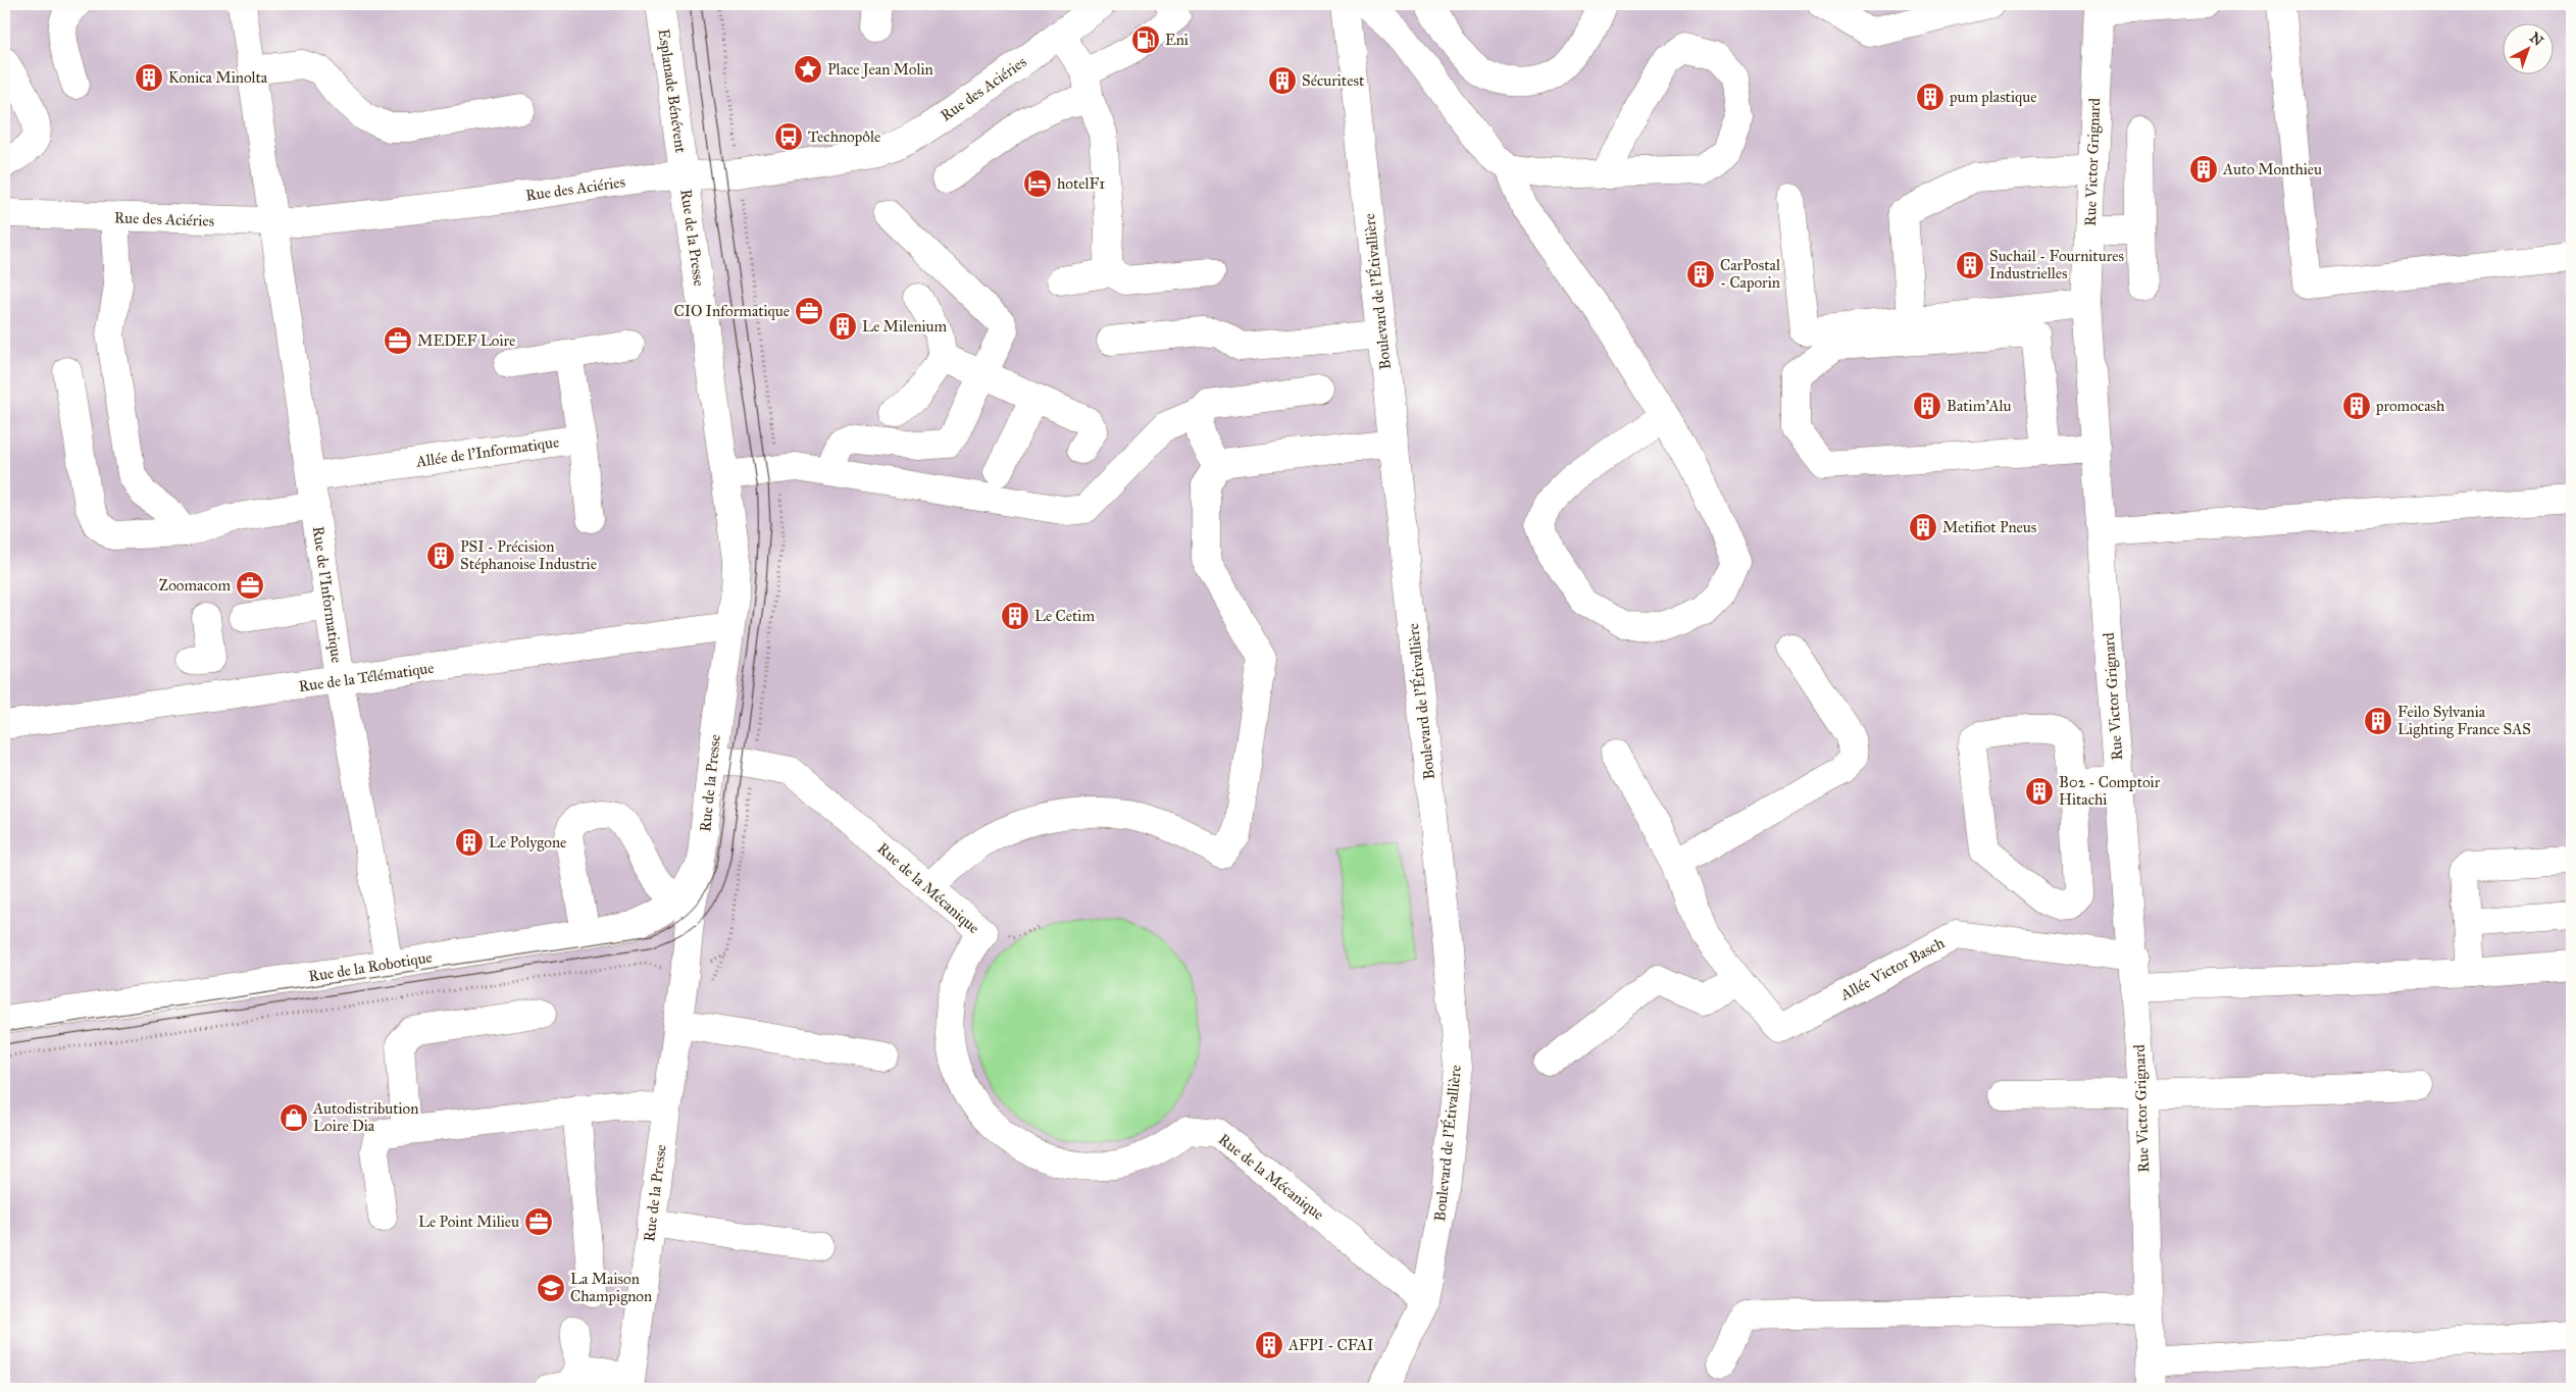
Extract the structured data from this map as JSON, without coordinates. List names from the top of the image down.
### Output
{
  "streets": {
    "street": [
      "Rue des Aciéries",
      "Esplanade Bénévent",
      "Rue Victor Grignard",
      "Rue de la Presse",
      "Boulevard de l'Étivallière",
      "Allée de l'Informatique",
      "Rue de l'Informatique",
      "Rue de la Télématique",
      "Rue de la Mécanique",
      "Rue de la Robotique",
      "Allée Victor Basch"
    ]
  },
  "crossings": [
    ["Rue des Aciéries", "Esplanade Bénévent"],
    ["Rue des Aciéries", "Rue de la Presse"],
    ["Rue des Aciéries", "Rue de l'Informatique"],
    ["Esplanade Bénévent", "Rue de la Presse"],
    ["Rue Victor Grignard", "Allée Victor Basch"],
    ["Rue de la Presse", "Rue de la Télématique"],
    ["Rue de la Presse", "Rue de la Robotique"],
    ["Boulevard de l'Étivallière", "Rue de la Mécanique"],
    ["Allée de l'Informatique", "Rue de l'Informatique"],
    ["Rue de l'Informatique", "Rue de la Télématique"],
    ["Rue de l'Informatique", "Rue de la Robotique"]
  ],
  "places": {
    "fuel station": ["Eni"],
    "place": ["Place Jean Molin"],
    "building": [
      "Konica Minolta",
      "Sécuritest",
      "pum plastique",
      "Auto Monthieu",
      "Suchail - Fournitures Industrielles",
      "CarPostal - Caporin",
      "Le Milenium",
      "Batim'Alu",
      "promocash",
      "Metifiot Pneus",
      "PSI - Précision Stéphanoise Industrie",
      "Le Cetim",
      "Feilo Sylvania Lighting France SAS",
      "B02 - Comptoir Hitachi",
      "Le Polygone",
      "AFPI - CFAI"
    ],
    "bus stop": ["Technopôle"],
    "hotel": ["hotelF1"],
    "office": [
      "CIO Informatique",
      "MEDEF Loire",
      "Zoomacom",
      "Le Point Milieu"
    ],
    "shop": ["Autodistribution Loire Dia"],
    "school or university": ["La Maison Champignon"]
  },
  "north": "top right"
}
